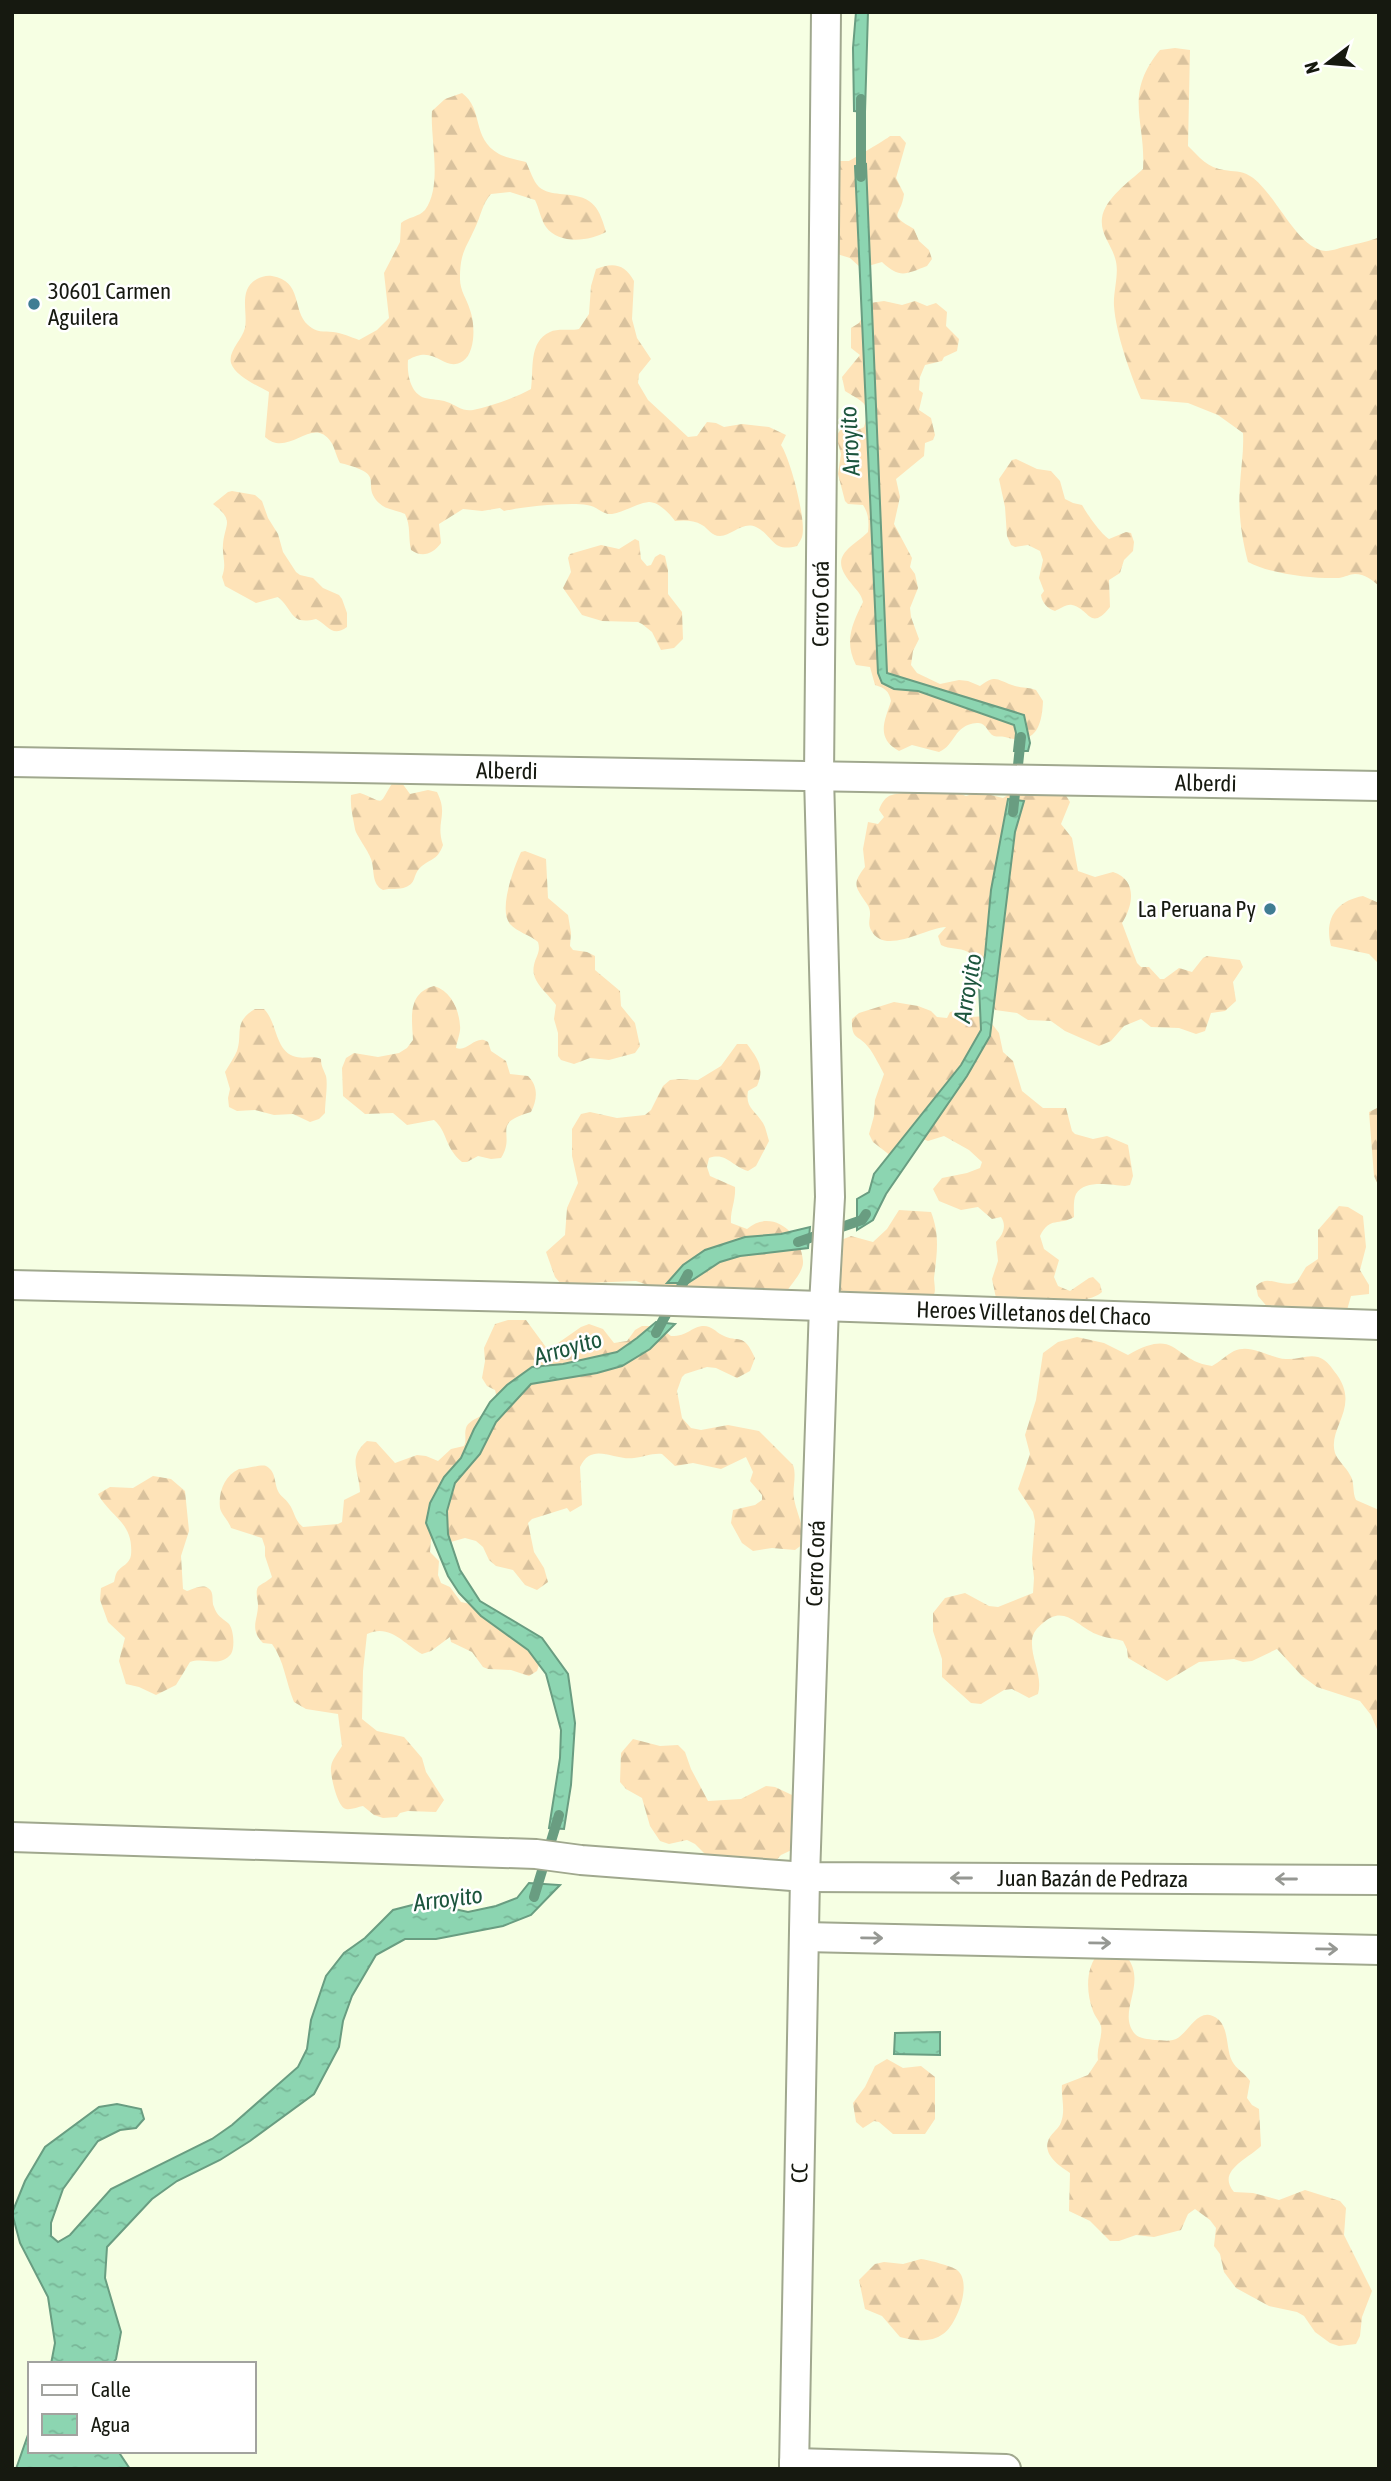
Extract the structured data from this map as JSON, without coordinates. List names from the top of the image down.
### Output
{
  "streets": {
    "street": [
      "Cerro Corá",
      "Alberdi",
      "Heroes Villetanos del Chaco",
      "Juan Bazán de Pedraza",
      "CC"
    ]
  },
  "crossings": [
    ["Cerro Corá", "Alberdi"],
    ["Cerro Corá", "Heroes Villetanos del Chaco"],
    ["Cerro Corá", "Juan Bazán de Pedraza"],
    ["Cerro Corá", "CC"],
    ["Juan Bazán de Pedraza", "CC"]
  ],
  "water": ["Arroyito"],
  "places": ["30601 Carmen Aguilera", "La Peruana Py"],
  "legend": ["Calle", "Agua"],
  "north": "left"
}
